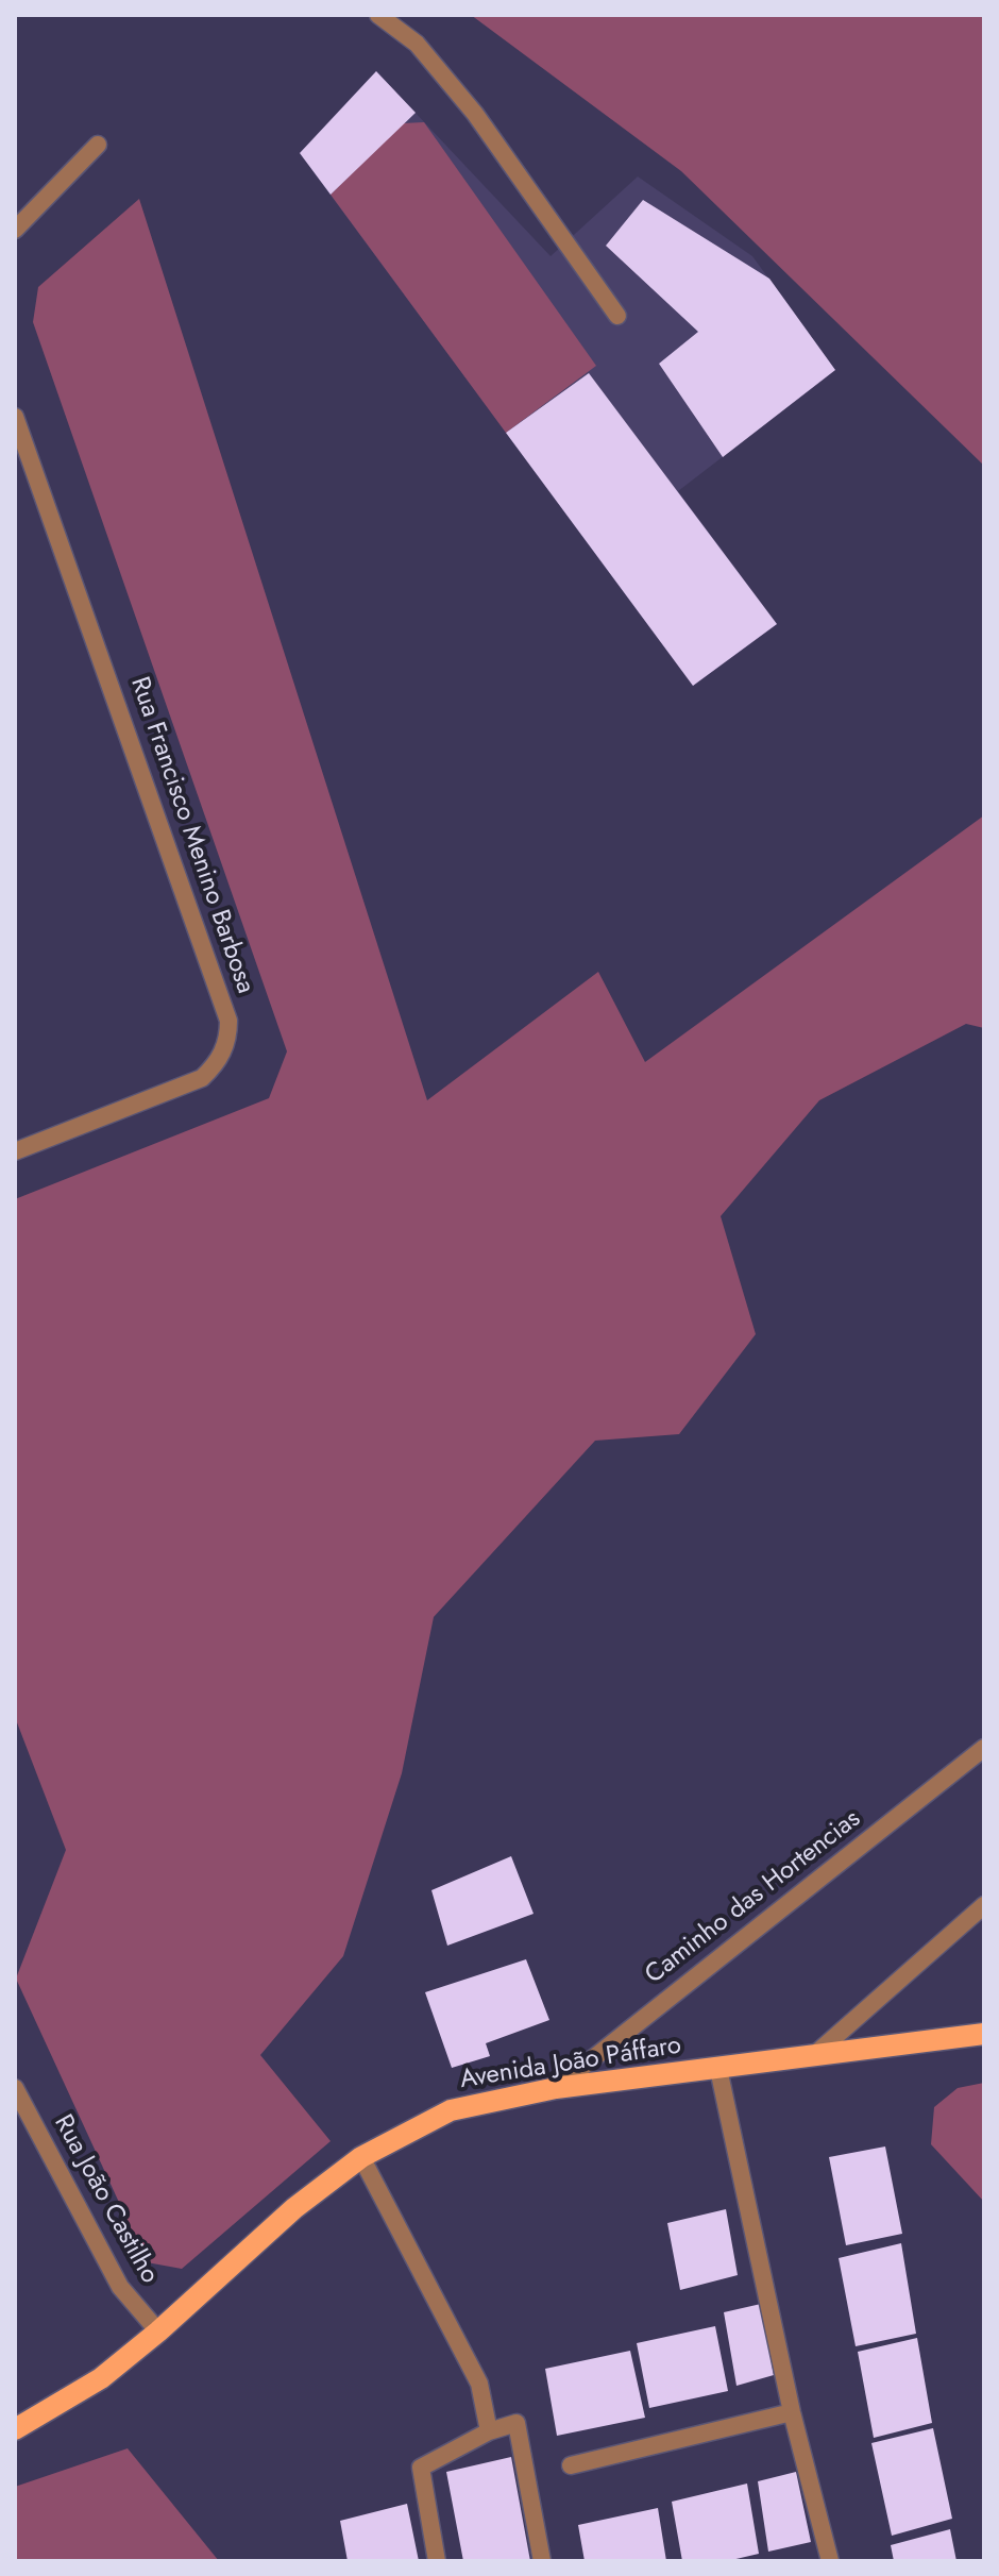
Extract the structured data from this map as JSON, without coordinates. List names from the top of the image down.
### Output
{
  "streets": {
    "main road": ["Avenida João Páffaro"],
    "street": ["Rua Francisco Menino Barbosa", "Caminho das Hortencias", "Rua João Castilho"]
  },
  "crossings": [
    ["Caminho das Hortencias", "Avenida João Páffaro"],
    ["Avenida João Páffaro", "Rua João Castilho"]
  ]
}
